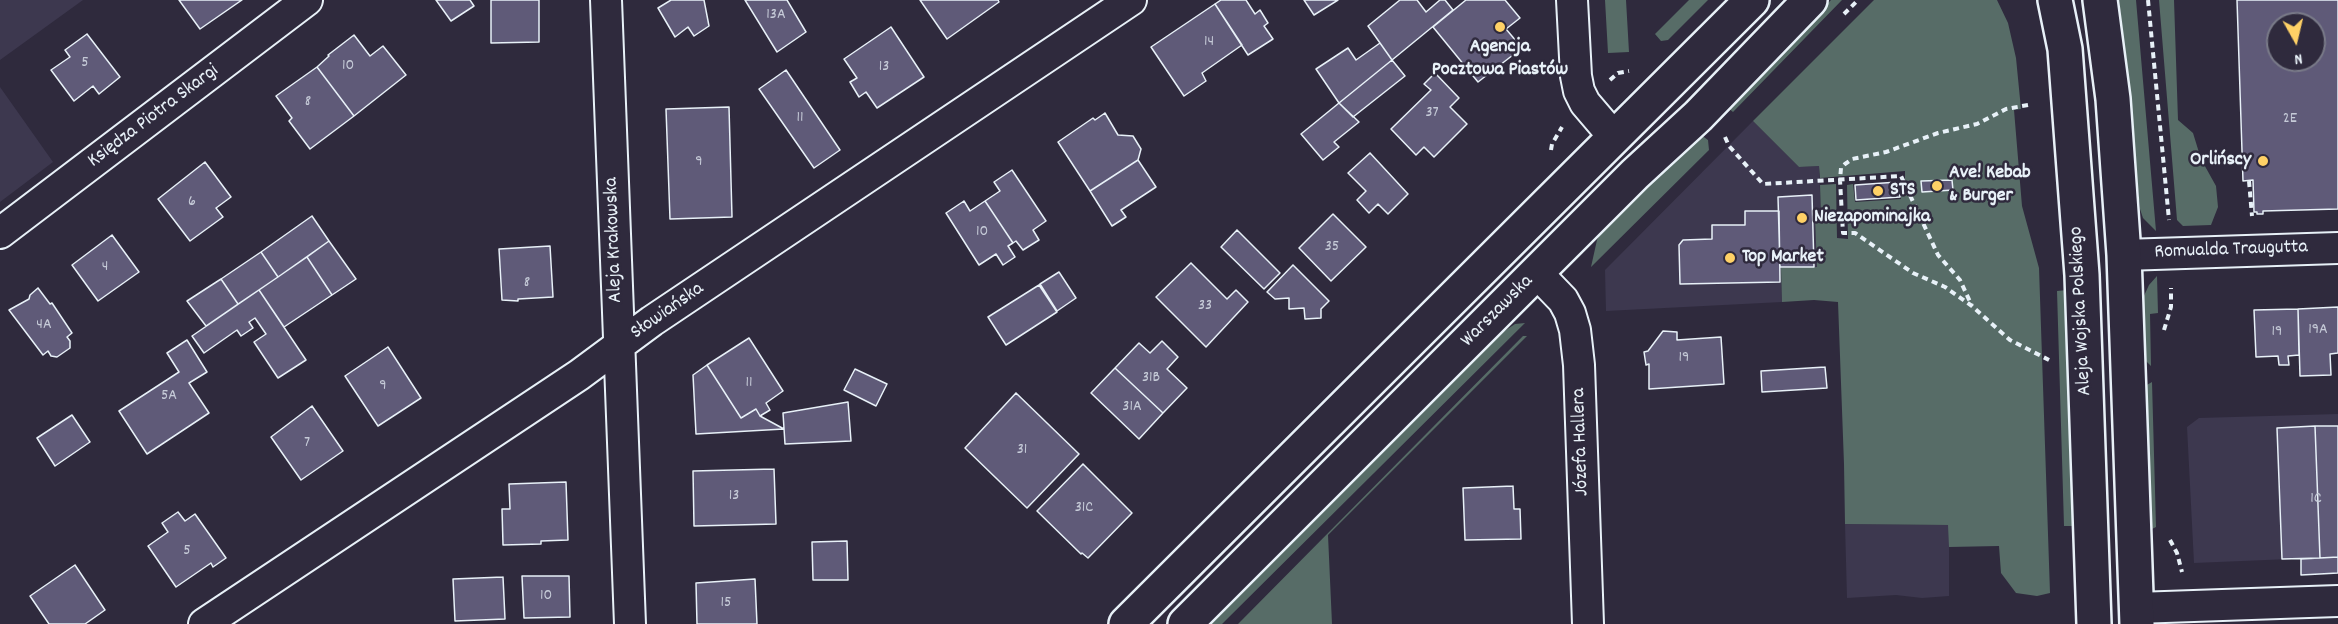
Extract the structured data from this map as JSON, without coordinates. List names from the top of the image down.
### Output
{
  "streets": {
    "street": [
      "Księdza Piotra Skargi",
      "Aleja Krakowska",
      "Romualda Traugutta",
      "Aleja Wojska Polskiego",
      "Słowiańska",
      "Warszawska",
      "Józefa Hallera"
    ]
  },
  "crossings": [
    ["Aleja Krakowska", "Słowiańska"],
    ["Warszawska", "Józefa Hallera"]
  ],
  "places": [
    "Agencja Pocztowa Piastów",
    "Orlińscy",
    "Ave! Kebab & Burger",
    "STS",
    "Niezapominajka",
    "Top Market"
  ],
  "house_numbers": [
    "13A",
    "14",
    "5",
    "10",
    "13",
    "8",
    "37",
    "11",
    "2E",
    "9",
    "6",
    "10",
    "35",
    "4",
    "8",
    "33",
    "4A",
    "19A",
    "19",
    "19",
    "31B",
    "11",
    "9",
    "5A",
    "31A",
    "7",
    "31",
    "13",
    "1C",
    "31C",
    "5",
    "10",
    "15"
  ],
  "north": "bottom"
}
